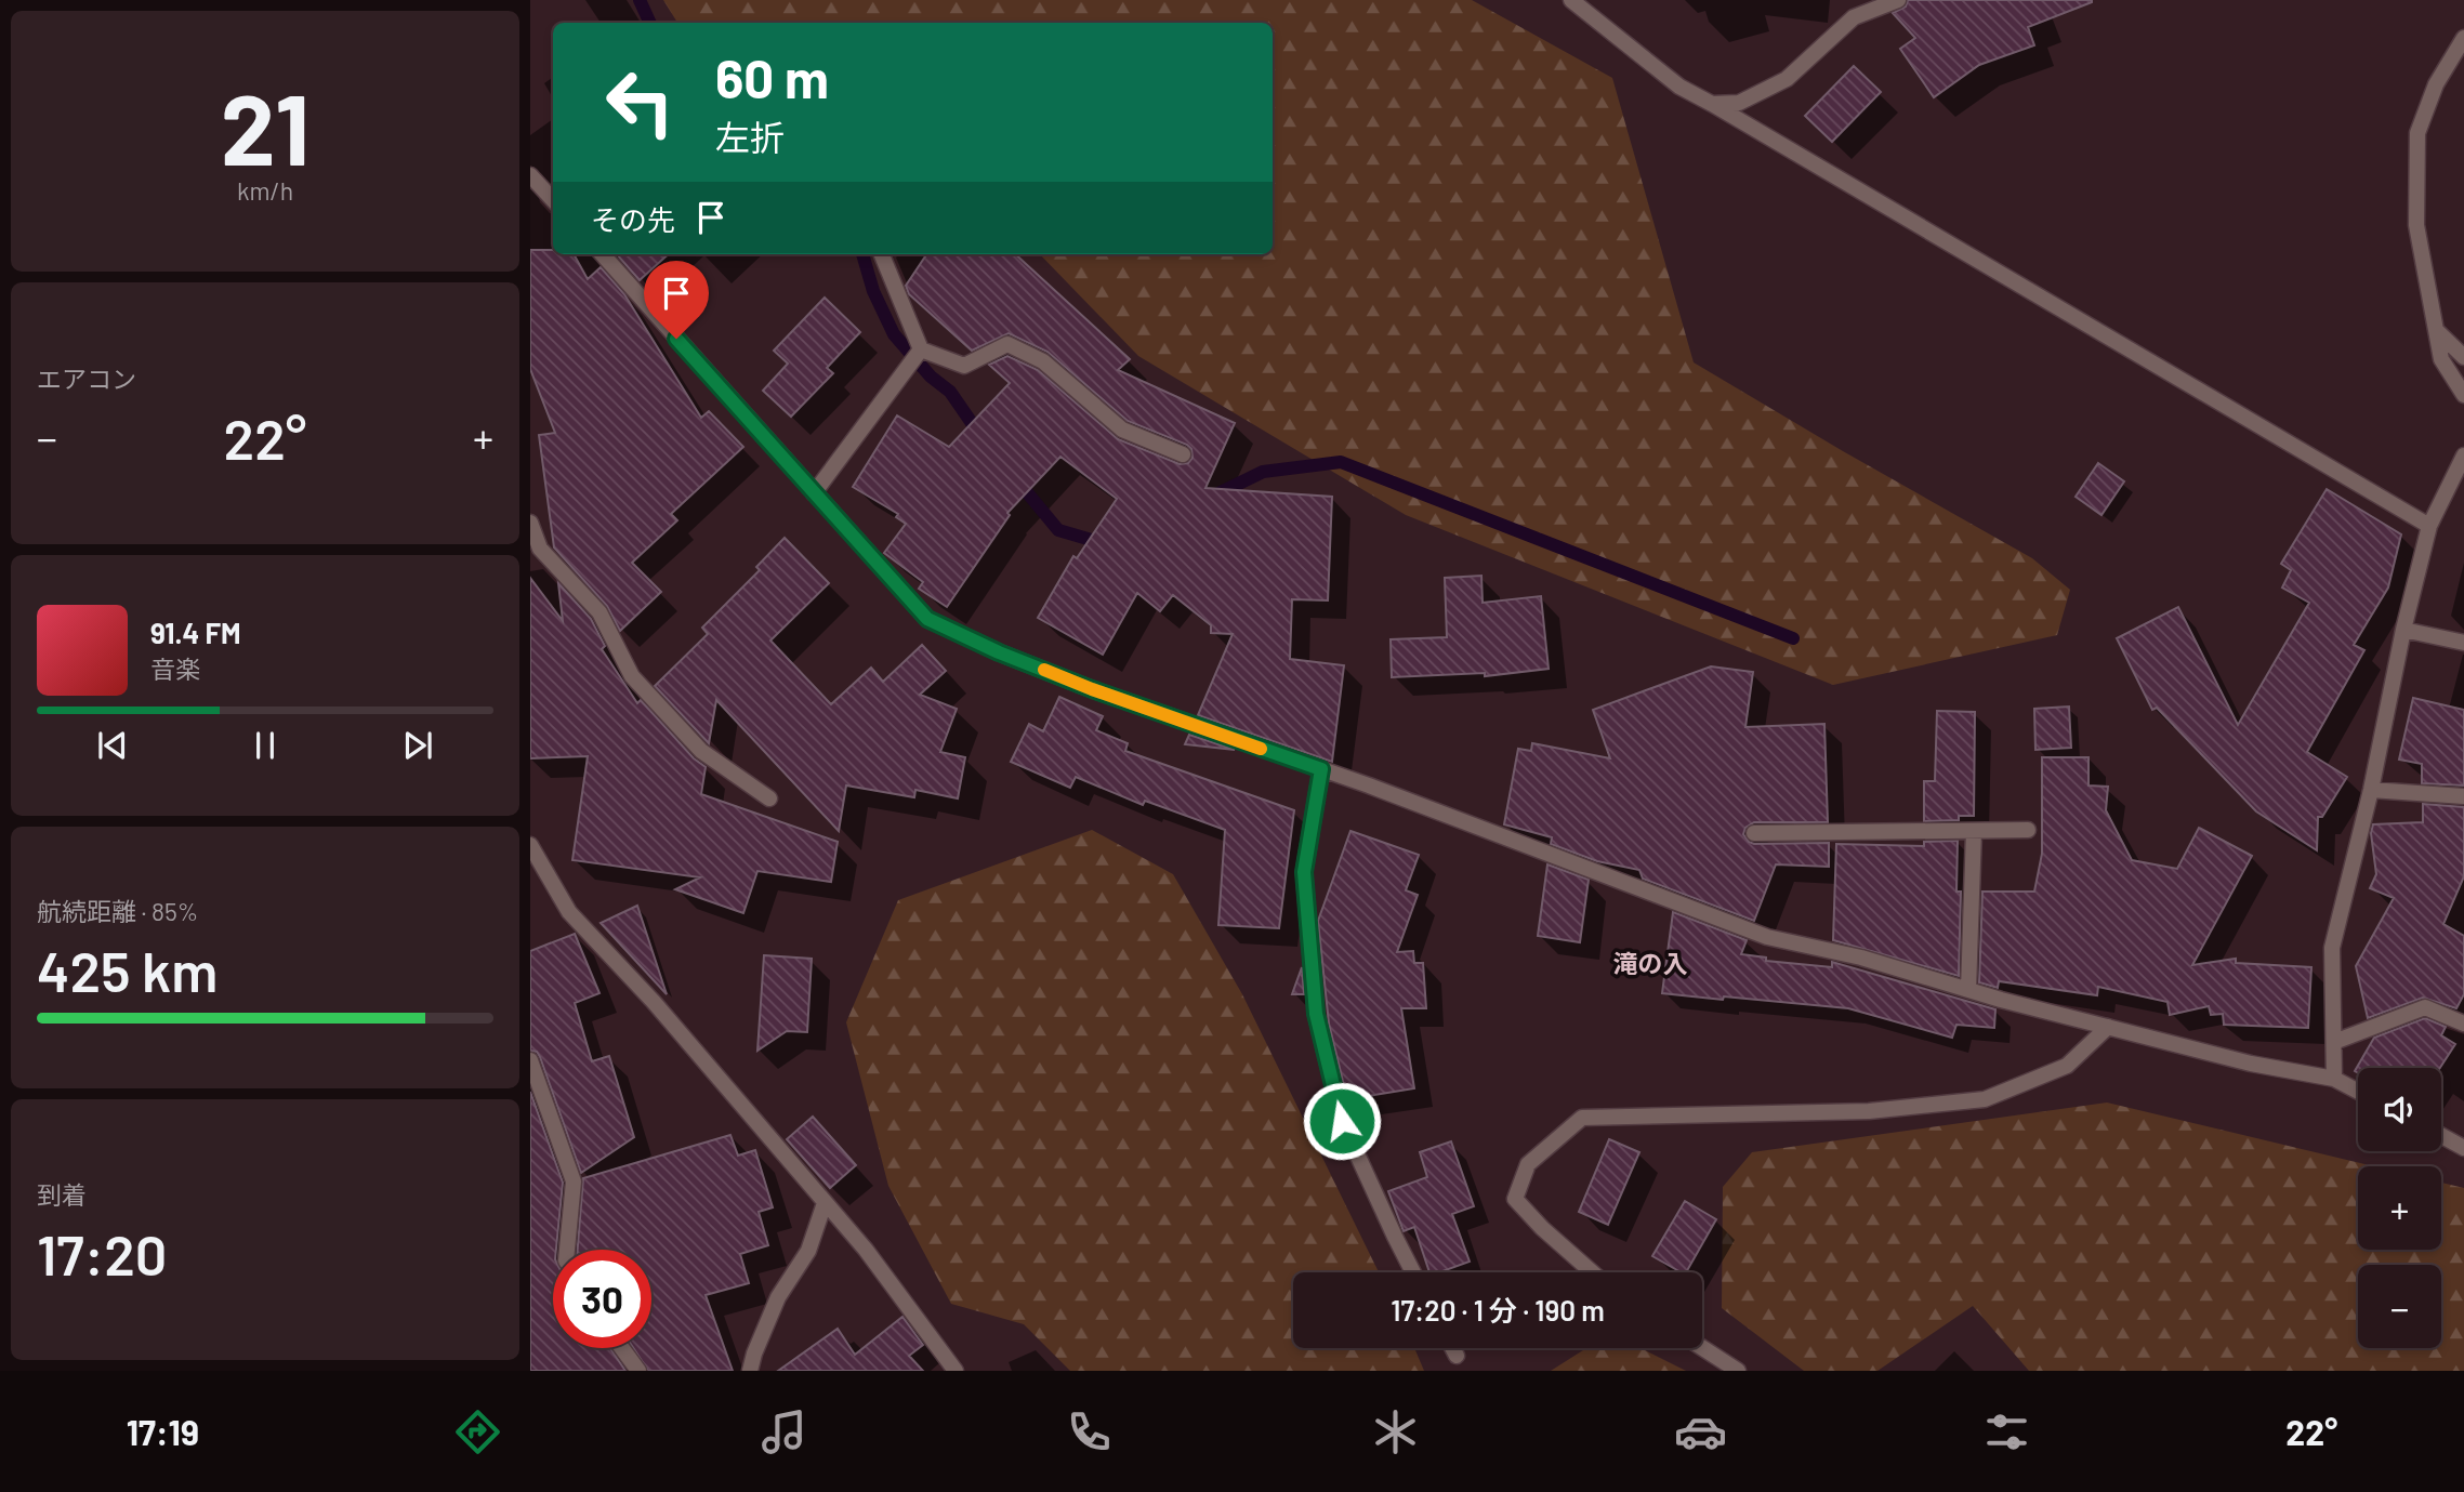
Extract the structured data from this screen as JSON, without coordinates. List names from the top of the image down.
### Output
{
  "districts": ["滝の入"],
  "page": {
    "tile": [
      ["21", "km/h"],
      "エアコン",
      ["航続距離 · 85%", "425 km"],
      ["到着", "17:20"]
    ],
    "turn": ["60 m", "左折"],
    "then": "その先",
    "heat": ["−", "22°", "+"],
    "song": ["91.4 FM", "音楽"],
    "map_buttons": ["+", "−"],
    "limit": "30",
    "trip": "17:20 · 1 分 · 190 m",
    "tabs": ["17:19", "22°"]
  }
}
